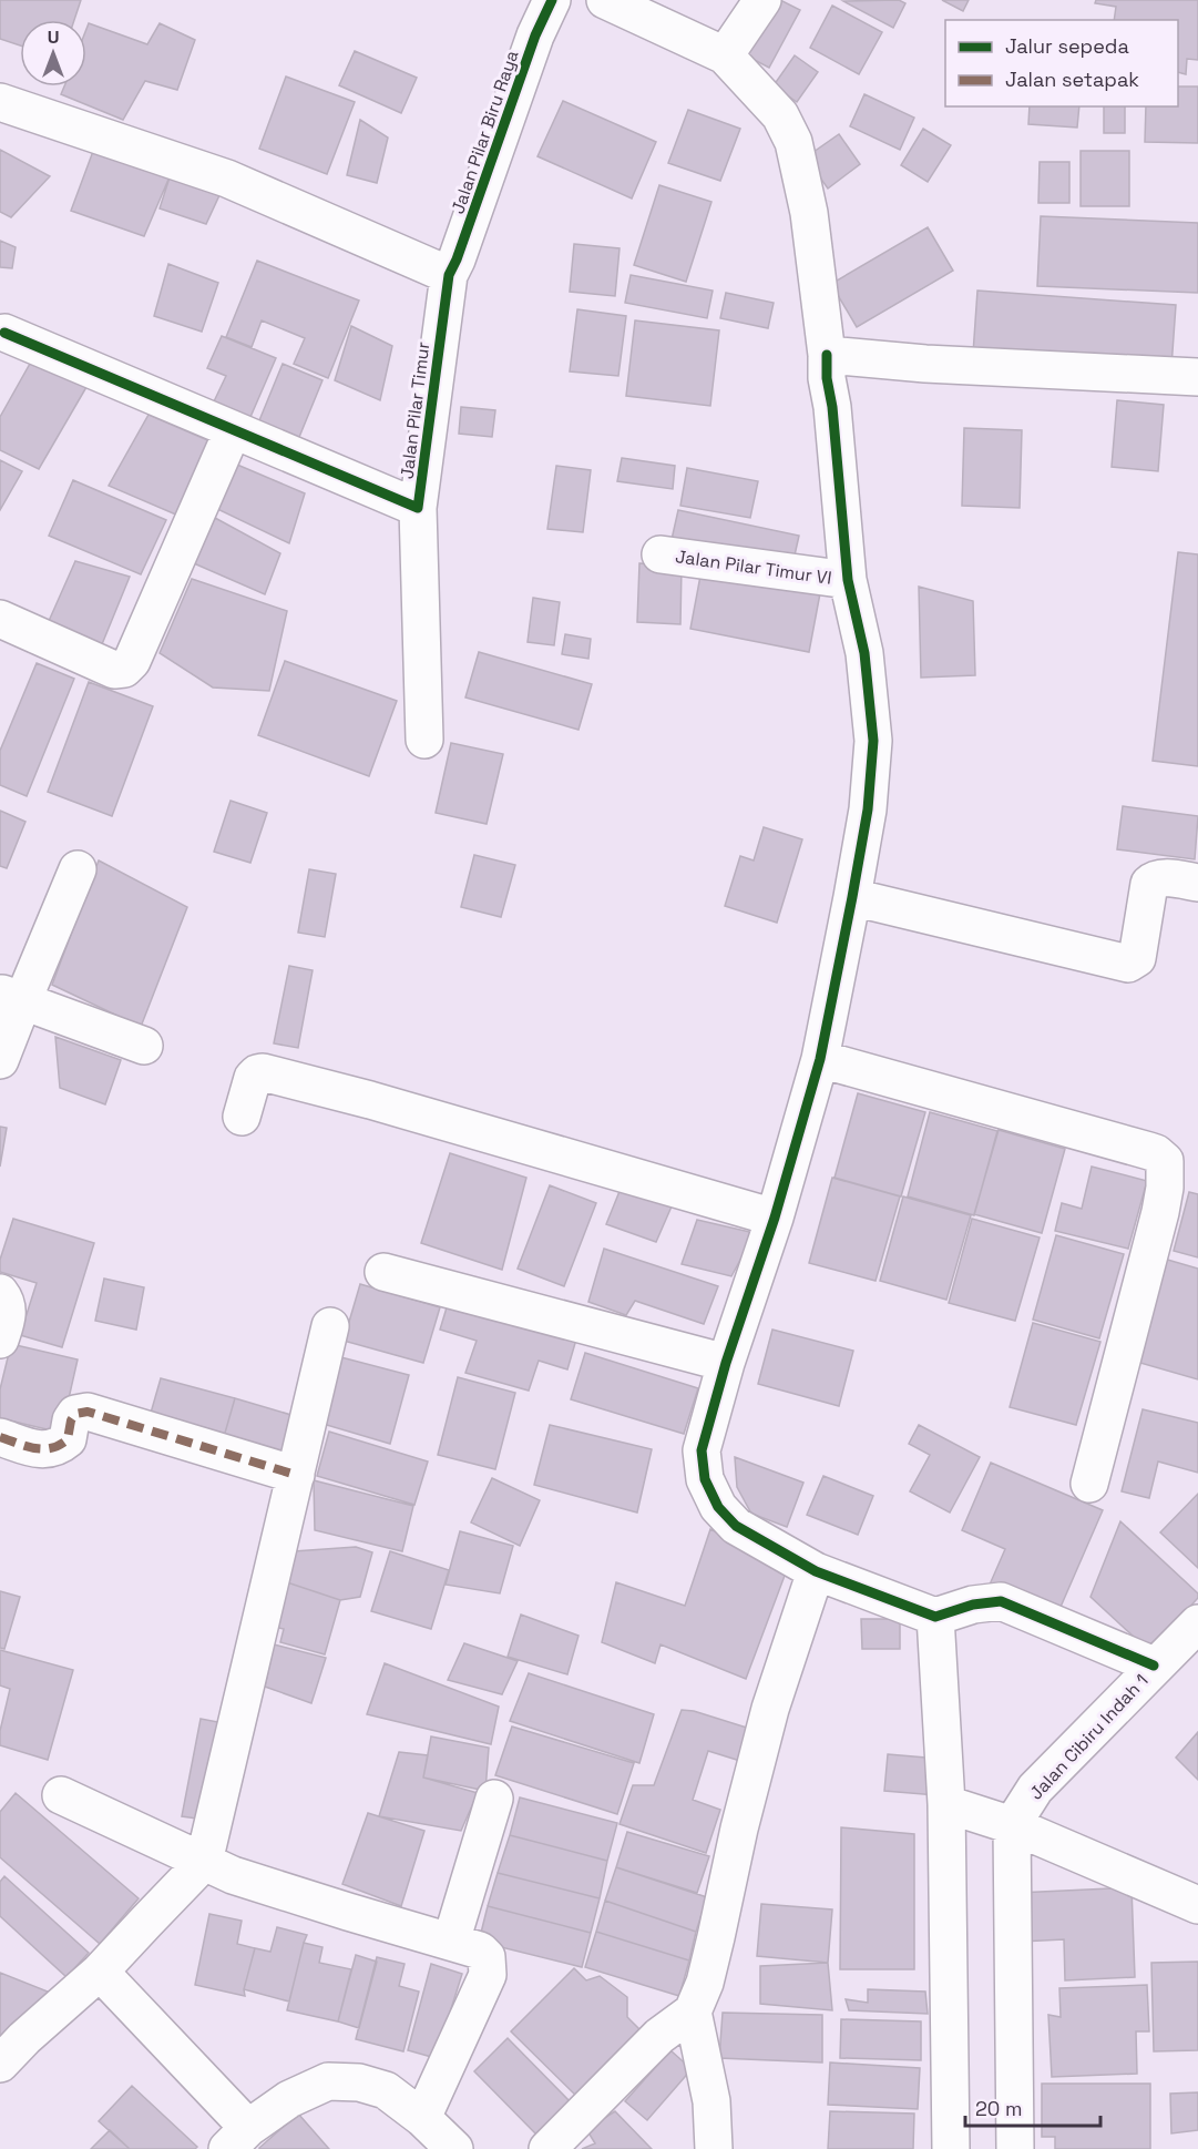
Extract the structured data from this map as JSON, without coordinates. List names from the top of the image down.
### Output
{
  "streets": {
    "street": [
      "Jalan Pilar Biru Raya",
      "Jalan Pilar Timur",
      "Jalan Pilar Timur VI",
      "Jalan Cibiru Indah 1"
    ]
  },
  "crossings": [
    ["Jalan Pilar Biru Raya", "Jalan Pilar Timur"]
  ],
  "legend": ["Jalur sepeda", "Jalan setapak"],
  "scale_bar": "20 m",
  "north": "top"
}
